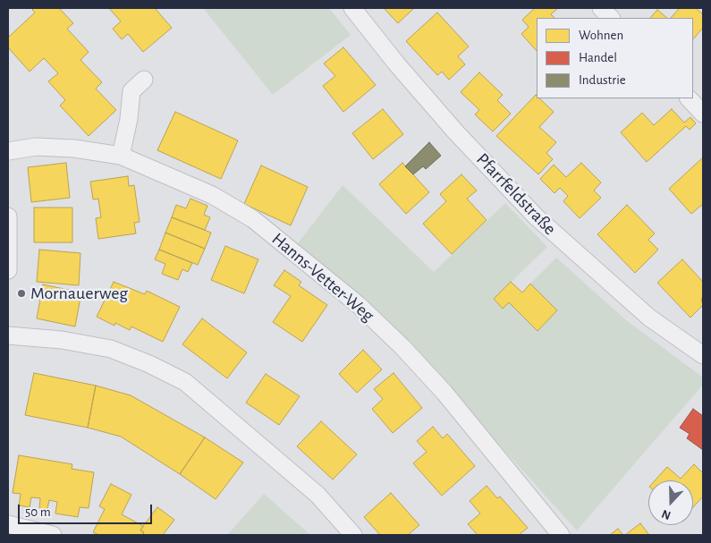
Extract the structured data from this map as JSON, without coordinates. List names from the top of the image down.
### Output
{
  "streets": {
    "street": ["Pfarrfeldstraße", "Hanns-Vetter-Weg"]
  },
  "places": ["Mornauerweg"],
  "legend": ["Wohnen", "Handel", "Industrie"],
  "scale_bar": "50 m",
  "north": "bottom"
}
